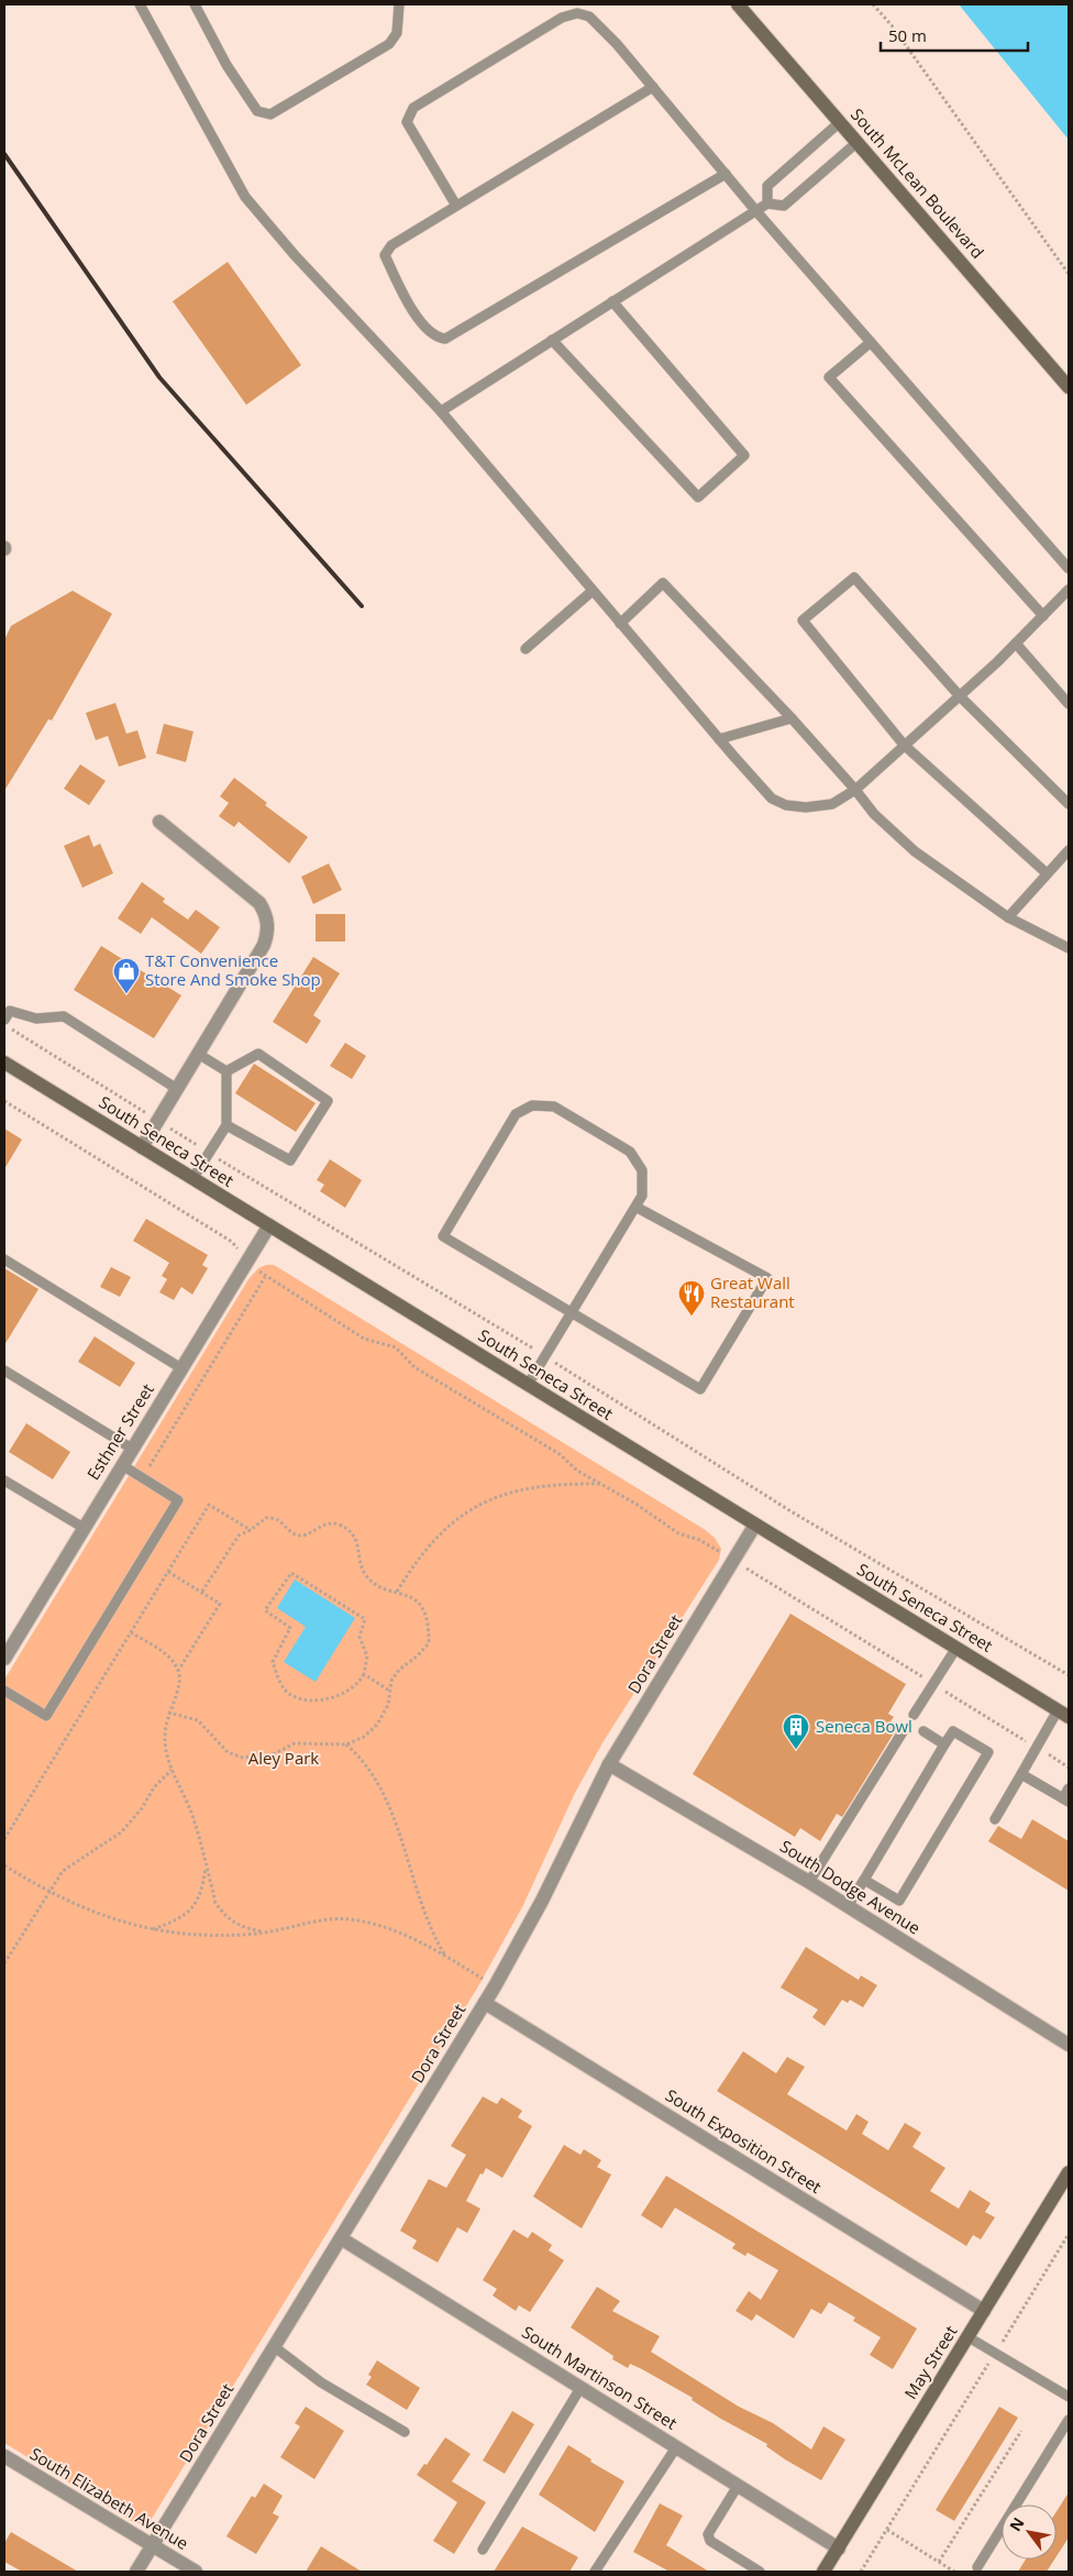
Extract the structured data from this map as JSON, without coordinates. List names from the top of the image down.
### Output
{
  "streets": {
    "street": [
      "South McLean Boulevard",
      "South Seneca Street",
      "Esthner Street",
      "Dora Street",
      "South Dodge Avenue",
      "South Exposition Street",
      "May Street",
      "South Martinson Street",
      "South Elizabeth Avenue"
    ]
  },
  "crossings": [
    ["South Seneca Street", "Esthner Street"],
    ["South Seneca Street", "Dora Street"],
    ["Dora Street", "South Dodge Avenue"],
    ["Dora Street", "South Exposition Street"],
    ["Dora Street", "South Martinson Street"],
    ["Dora Street", "South Elizabeth Avenue"],
    ["South Exposition Street", "May Street"],
    ["May Street", "South Martinson Street"]
  ],
  "parks": ["Aley Park"],
  "places": {
    "shop": ["T&T Convenience Store And Smoke Shop"],
    "restaurant": ["Great Wall Restaurant"],
    "building": ["Seneca Bowl"]
  },
  "scale_bar": "50 m",
  "north": "top left"
}
